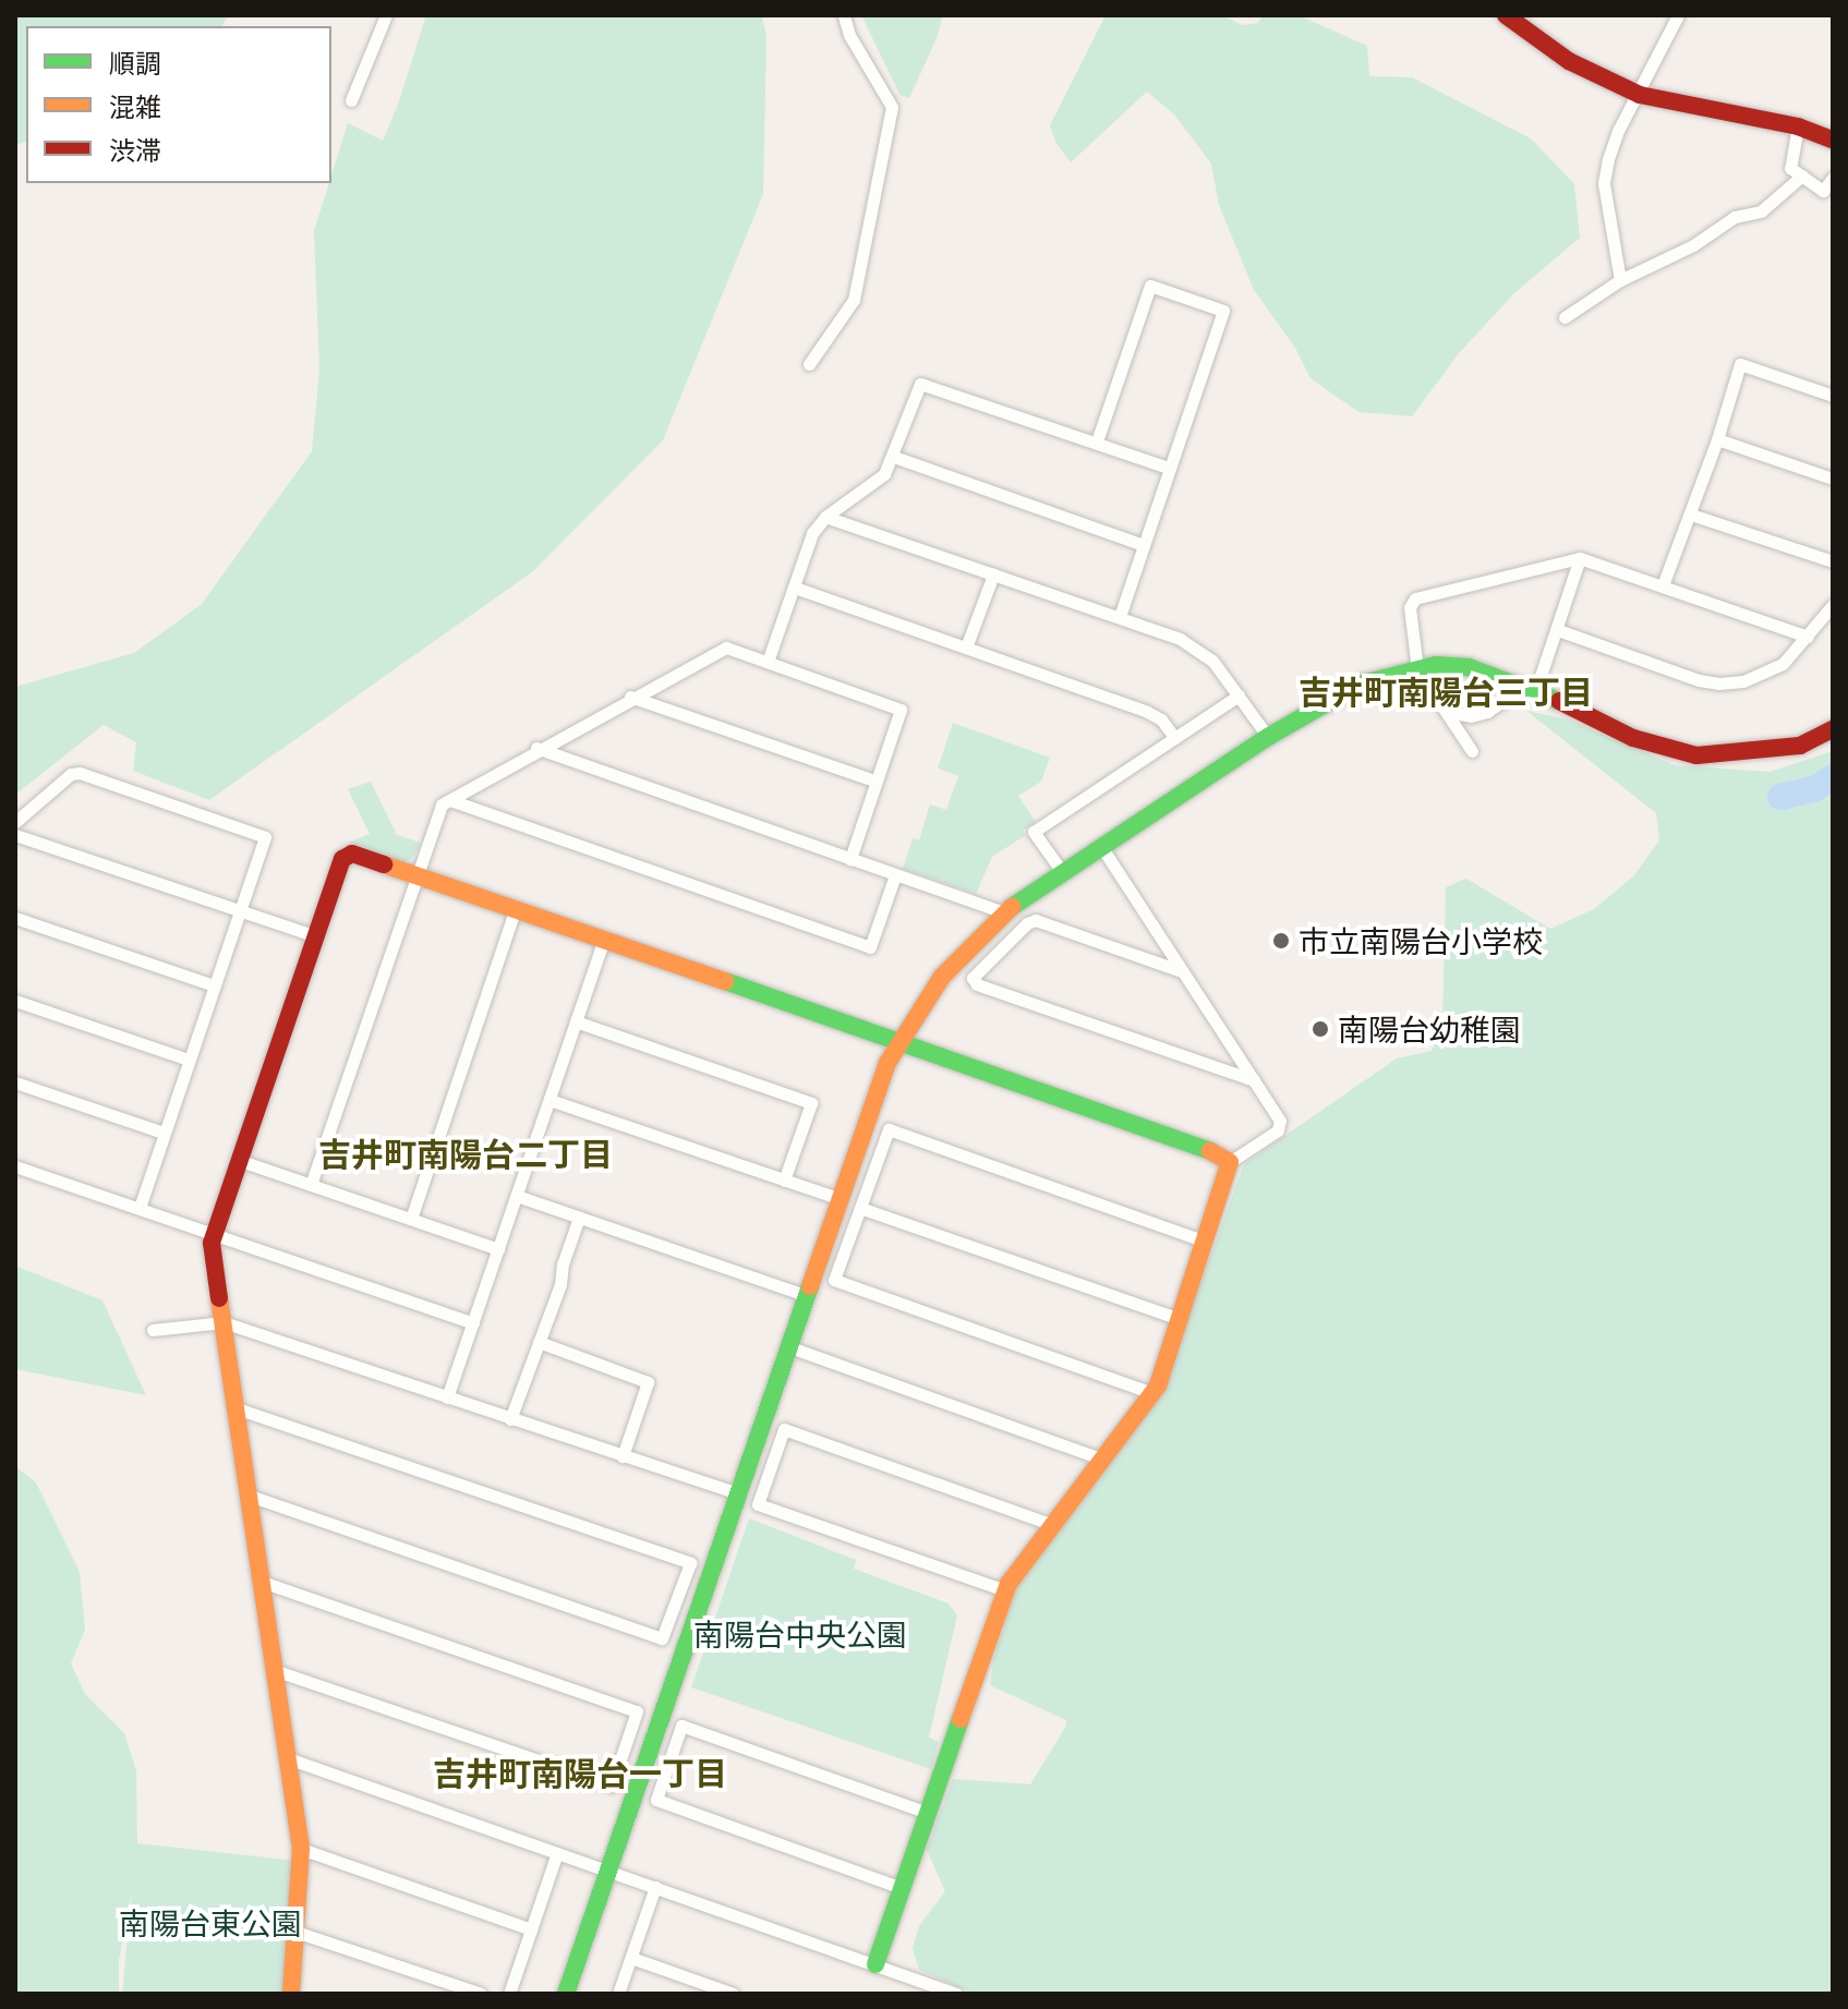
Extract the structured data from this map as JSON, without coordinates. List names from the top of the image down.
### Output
{
  "districts": ["吉井町南陽台三丁目", "吉井町南陽台二丁目", "吉井町南陽台一丁目"],
  "parks": ["南陽台中央公園", "南陽台東公園"],
  "places": ["市立南陽台小学校", "南陽台幼稚園"],
  "legend": ["順調", "混雑", "渋滞"]
}
